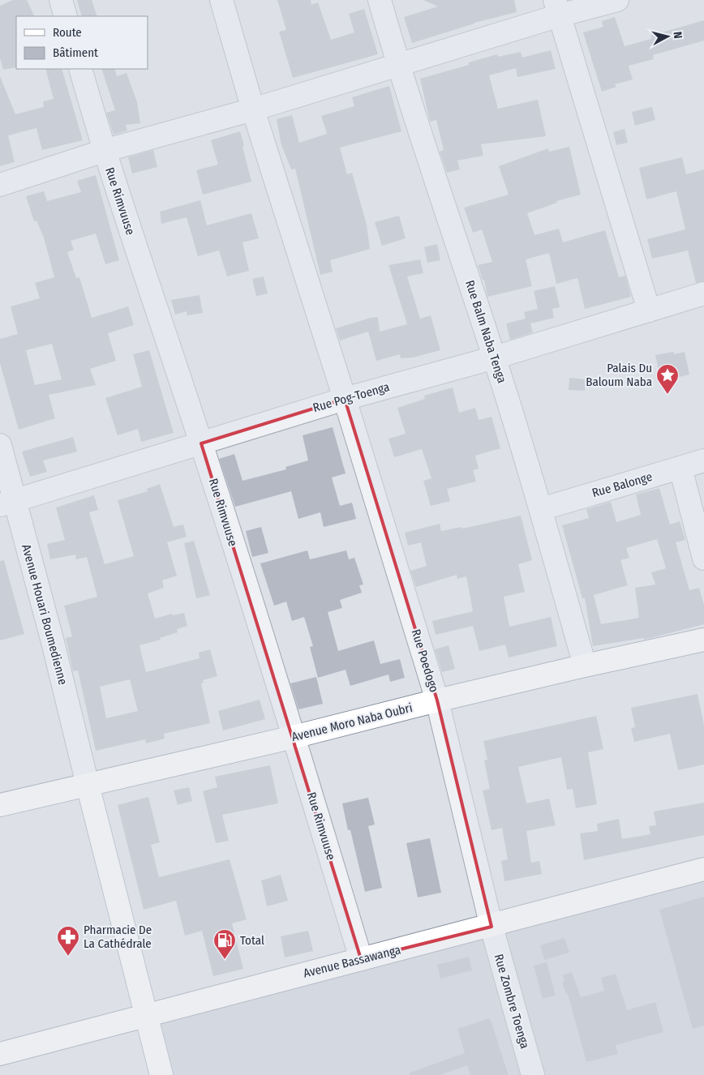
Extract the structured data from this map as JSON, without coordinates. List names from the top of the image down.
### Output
{
  "streets": {
    "main road": ["Avenue Moro Naba Oubri", "Avenue Bassawanga"],
    "street": [
      "Rue Rimvuuse",
      "Rue Balm Naba Tenga",
      "Rue Pog-Toenga",
      "Rue Balonge",
      "Avenue Houari Boumedienne",
      "Rue Poedogo",
      "Rue Zombre Toenga"
    ]
  },
  "crossings": [
    ["Rue Rimvuuse", "Rue Pog-Toenga"],
    ["Rue Rimvuuse", "Avenue Moro Naba Oubri"],
    ["Rue Rimvuuse", "Avenue Bassawanga"],
    ["Rue Balm Naba Tenga", "Rue Pog-Toenga"],
    ["Rue Balm Naba Tenga", "Rue Balonge"],
    ["Rue Balm Naba Tenga", "Avenue Moro Naba Oubri"],
    ["Rue Pog-Toenga", "Avenue Houari Boumedienne"],
    ["Rue Pog-Toenga", "Rue Poedogo"],
    ["Avenue Houari Boumedienne", "Avenue Moro Naba Oubri"],
    ["Rue Poedogo", "Avenue Moro Naba Oubri"],
    ["Rue Poedogo", "Avenue Bassawanga"],
    ["Rue Poedogo", "Rue Zombre Toenga"],
    ["Avenue Bassawanga", "Rue Zombre Toenga"]
  ],
  "places": {
    "place": ["Palais Du Baloum Naba"],
    "pharmacy": ["Pharmacie De La Cathédrale"],
    "fuel station": ["Total"]
  },
  "legend": ["Route", "Bâtiment"],
  "north": "right"
}
